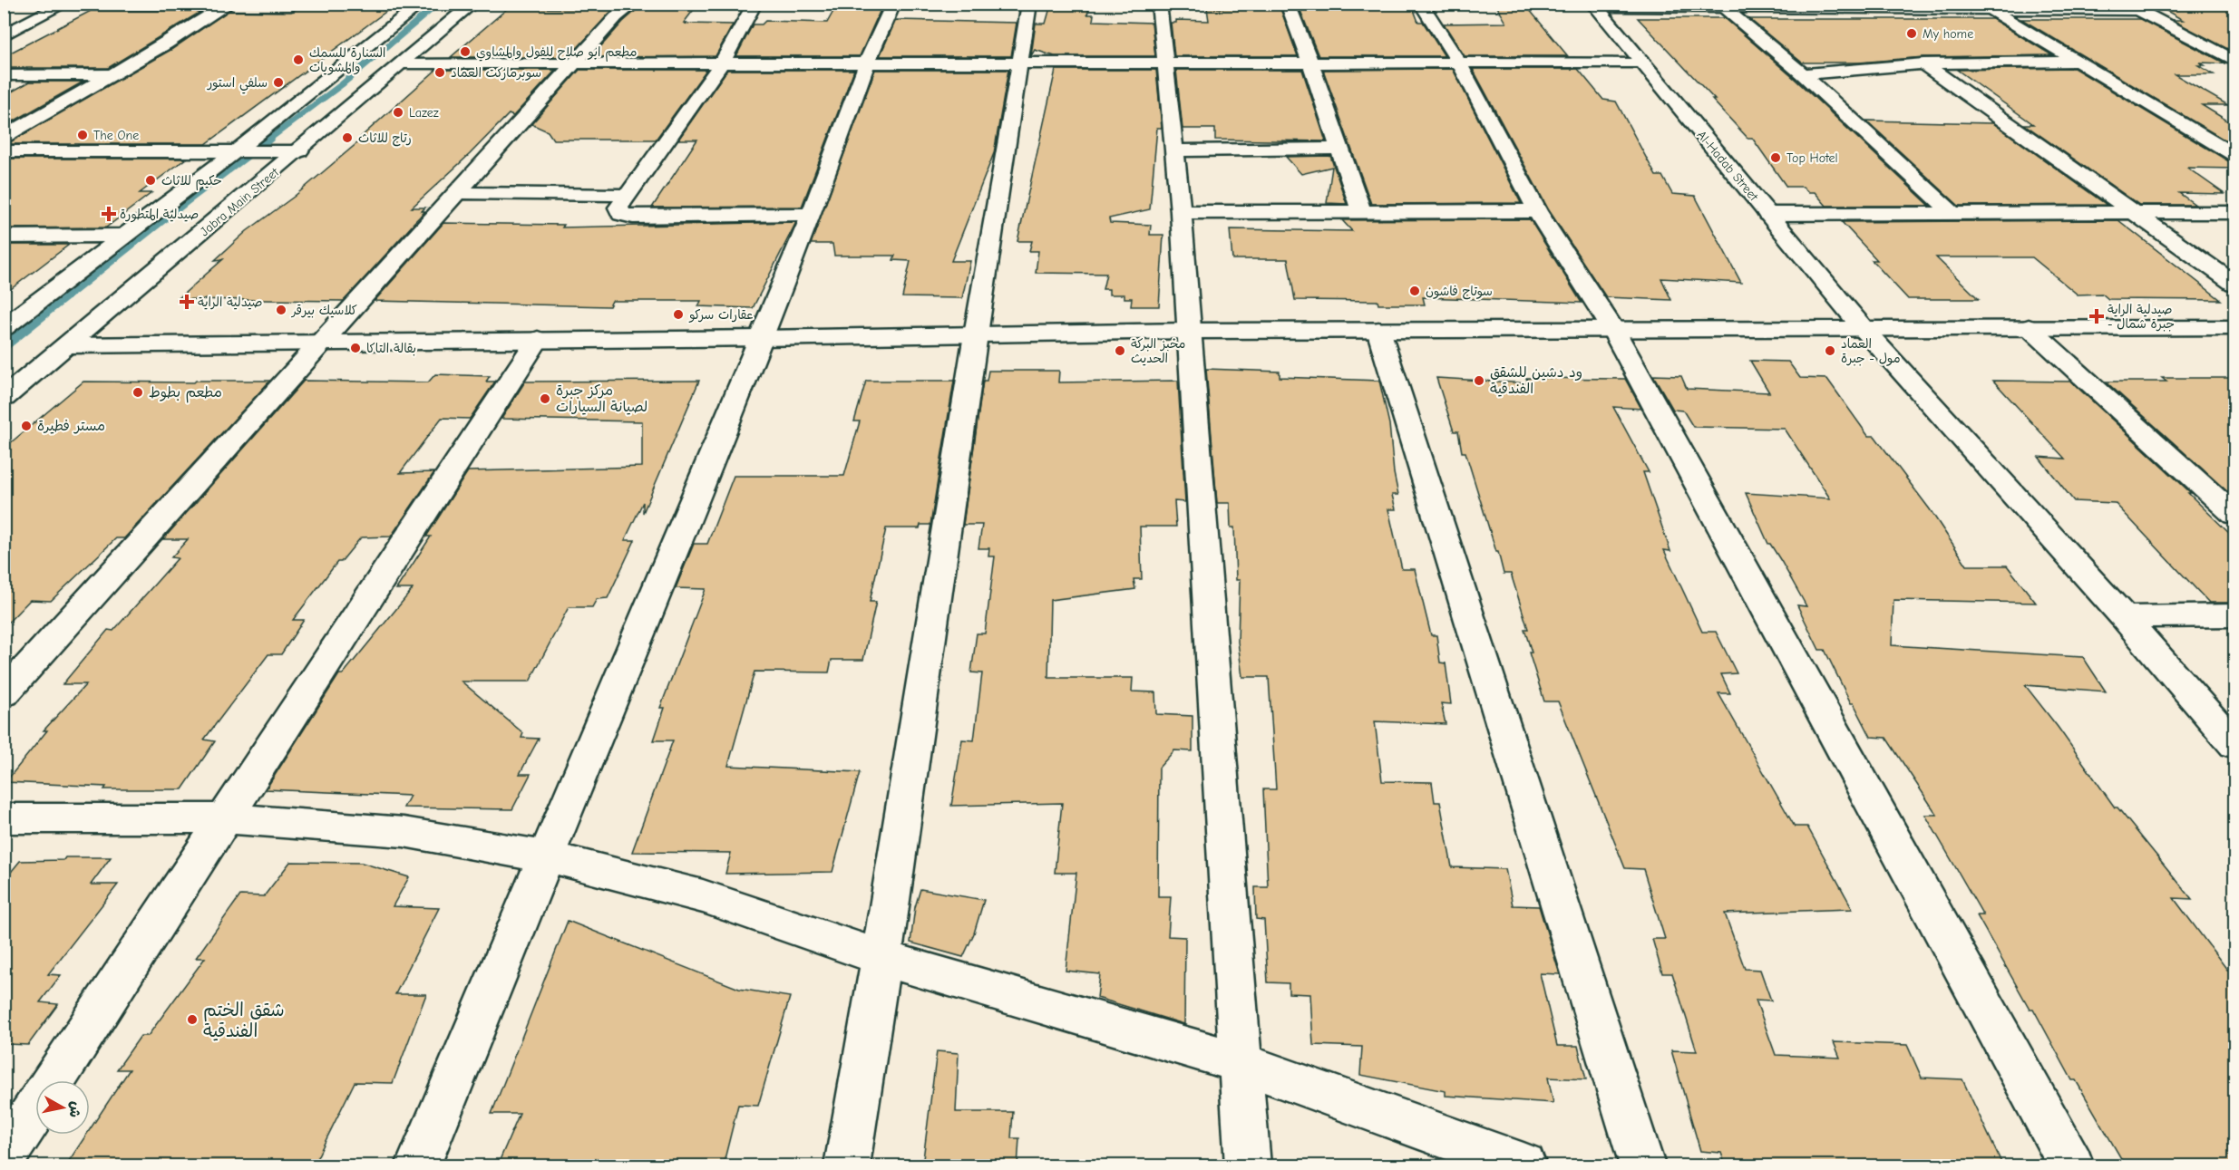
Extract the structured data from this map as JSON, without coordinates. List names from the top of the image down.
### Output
{
  "streets": {
    "street": ["Al-Hadab Street", "Jabra Main Street"]
  },
  "places": {
    "other": [
      "My home",
      "مطعم ابو صلاح للفول والمشاوي",
      "السنارة للسمك والمشويات",
      "سوبرماركت العماد",
      "سلفي استور",
      "Lazez",
      "The One",
      "رتاج للاثاث",
      "Top Hotel",
      "حكيم للاثاث",
      "سوتاج فاشون",
      "كلاسيك بيرقر",
      "عقارات سركو",
      "بقالة التاكا",
      "مخبز البركة الحديث",
      "العماد مول - جبرة",
      "ود دشين للشقق الفندقية",
      "مطعم بطوط",
      "مركز جبرة لصيانة السيارات",
      "مستر فطيرة",
      "شقق الختم الفندقية"
    ],
    "health": ["صيدلية المتطورة", "صيدلية الراية", "صيدلية الراية - جبرة شمال"]
  },
  "north": "right"
}
